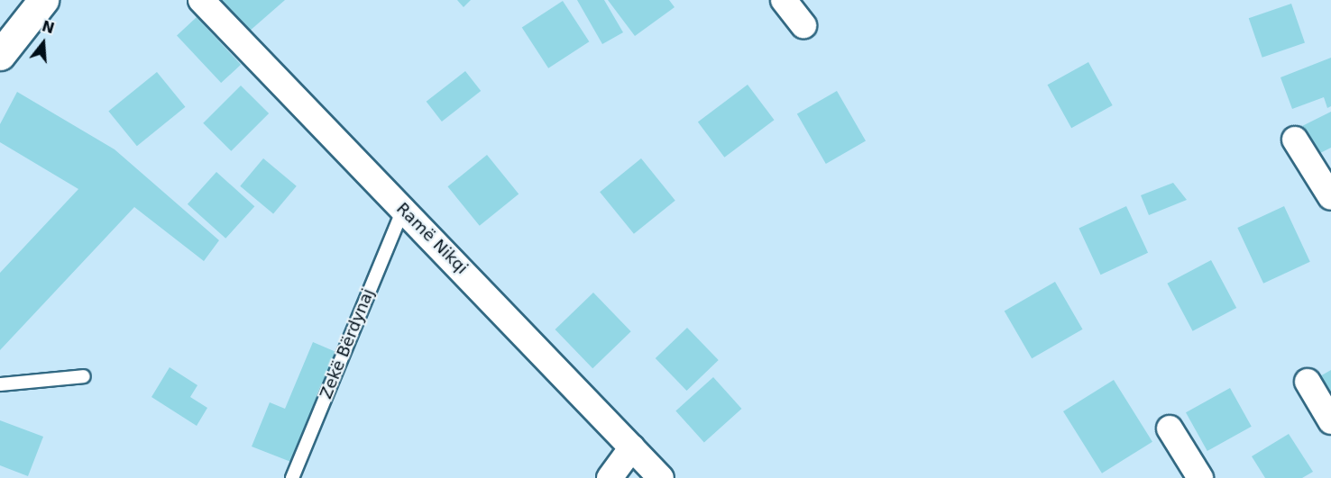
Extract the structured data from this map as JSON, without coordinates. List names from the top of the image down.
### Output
{
  "streets": {
    "street": ["Ramë Nikqi"],
    "lane": ["Zekë Bërdynaj"]
  },
  "crossings": [
    ["Ramë Nikqi", "Zekë Bërdynaj"]
  ],
  "north": "top"
}
